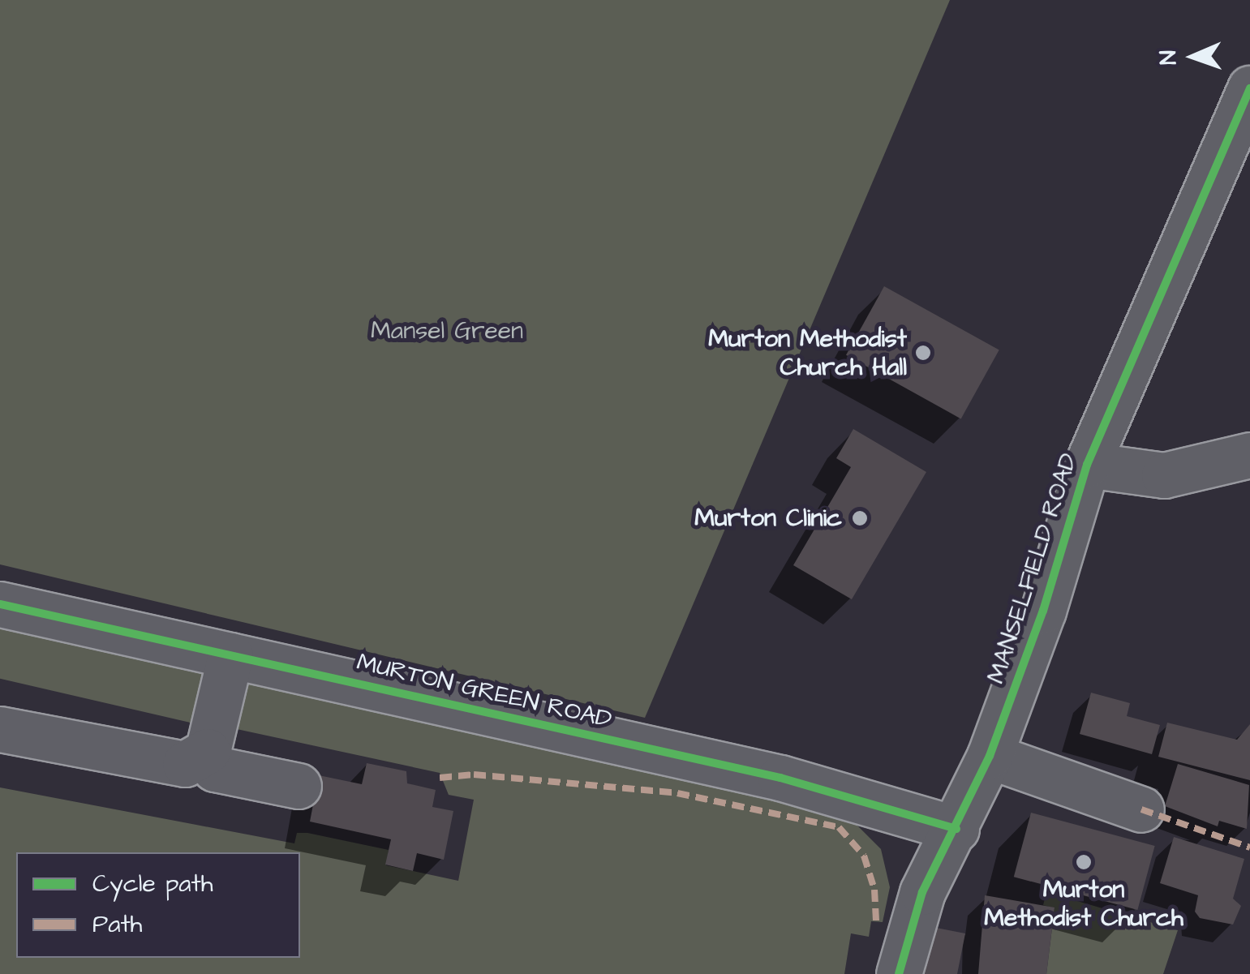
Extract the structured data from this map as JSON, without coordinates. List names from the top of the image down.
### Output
{
  "streets": {
    "street": ["MANSELFIELD ROAD", "MURTON GREEN ROAD"]
  },
  "crossings": [
    ["MANSELFIELD ROAD", "MURTON GREEN ROAD"]
  ],
  "parks": ["Mansel Green"],
  "places": ["Murton Methodist Church Hall", "Murton Clinic", "Murton Methodist Church"],
  "legend": ["Cycle path", "Path"],
  "north": "left"
}
